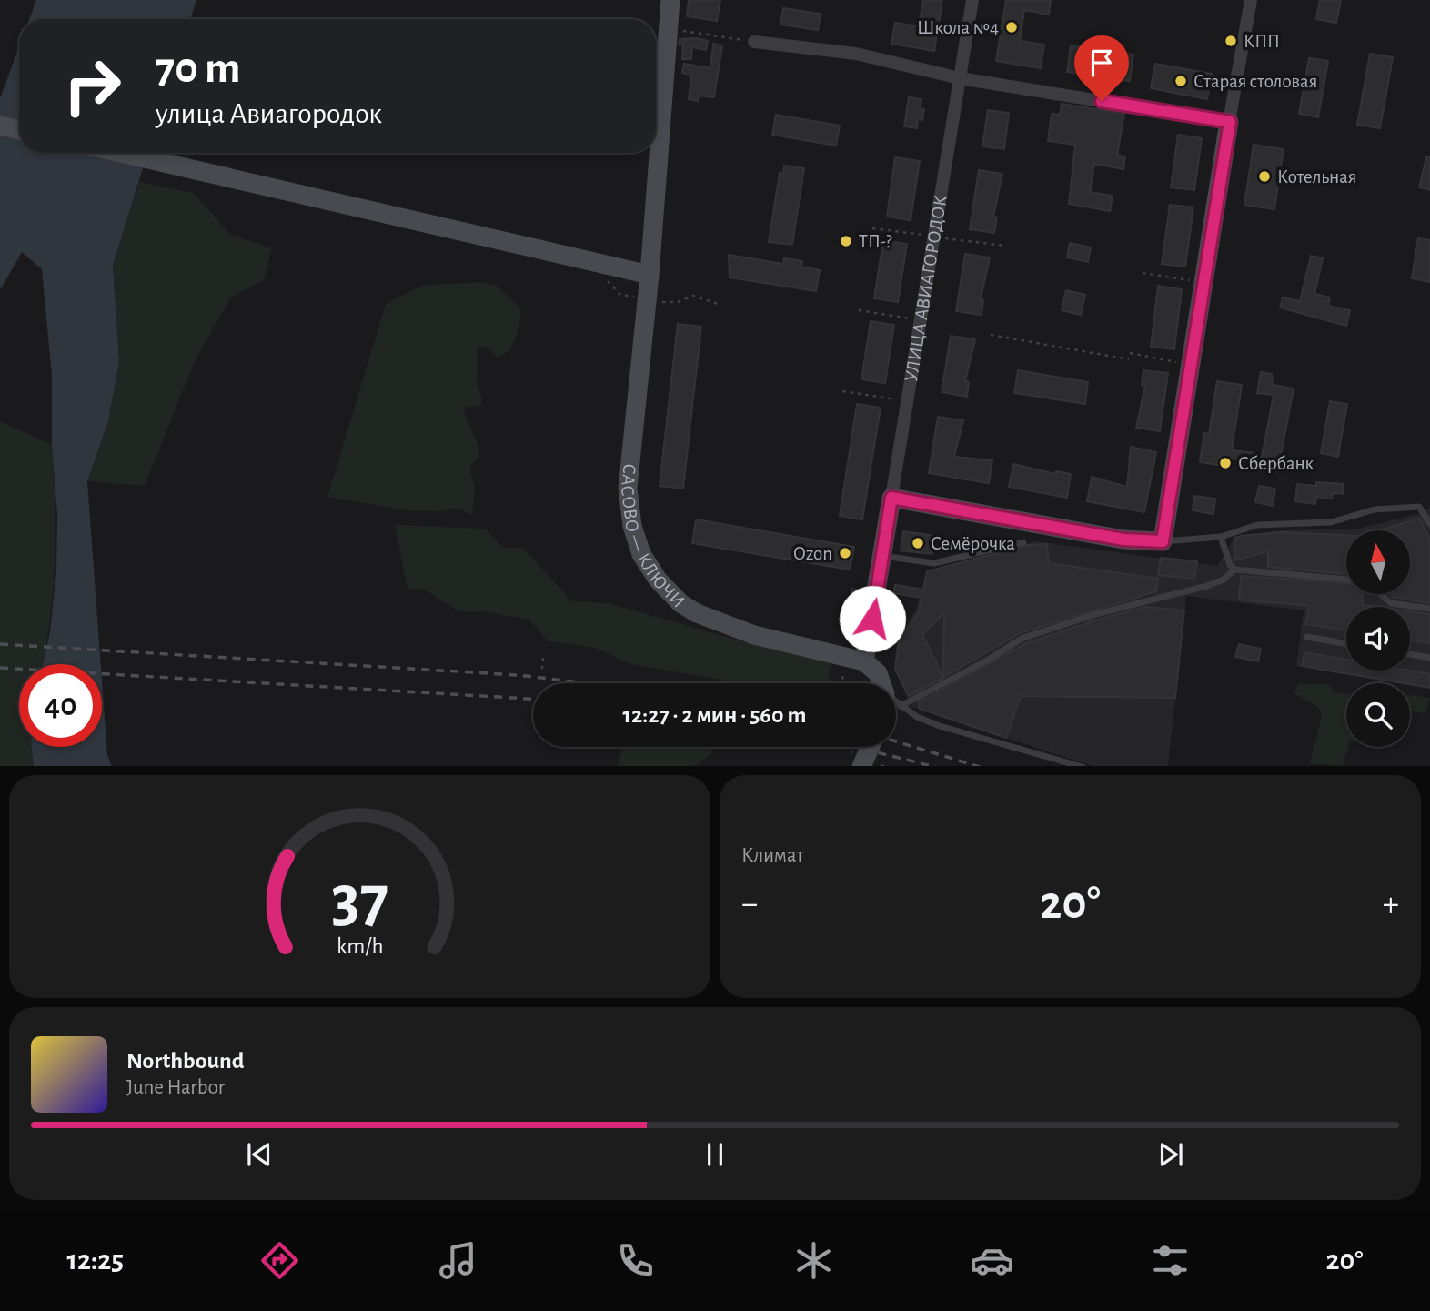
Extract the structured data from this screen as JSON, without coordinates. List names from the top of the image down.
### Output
{
  "streets": {
    "street": ["УЛИЦА АВИАГОРОДОК", "САСОВО — КЛЮЧИ"]
  },
  "crossings": [
    ["УЛИЦА АВИАГОРОДОК", "САСОВО — КЛЮЧИ"]
  ],
  "places": [
    "Школа №4",
    "КПП",
    "Старая столовая",
    "Котельная",
    "ТП-?",
    "Сбербанк",
    "Семёрочка",
    "Ozon"
  ],
  "north": "top",
  "page": {
    "turn": ["70 m", "улица Авиагородок"],
    "limit": "40",
    "trip": "12:27 · 2 мин · 560 m",
    "tile": "Климат",
    "heat": ["−", "20°", "+"],
    "song": ["Northbound", "June Harbor"],
    "tabs": ["12:25", "20°"],
    "gauge": ["37", "km/h"]
  }
}
